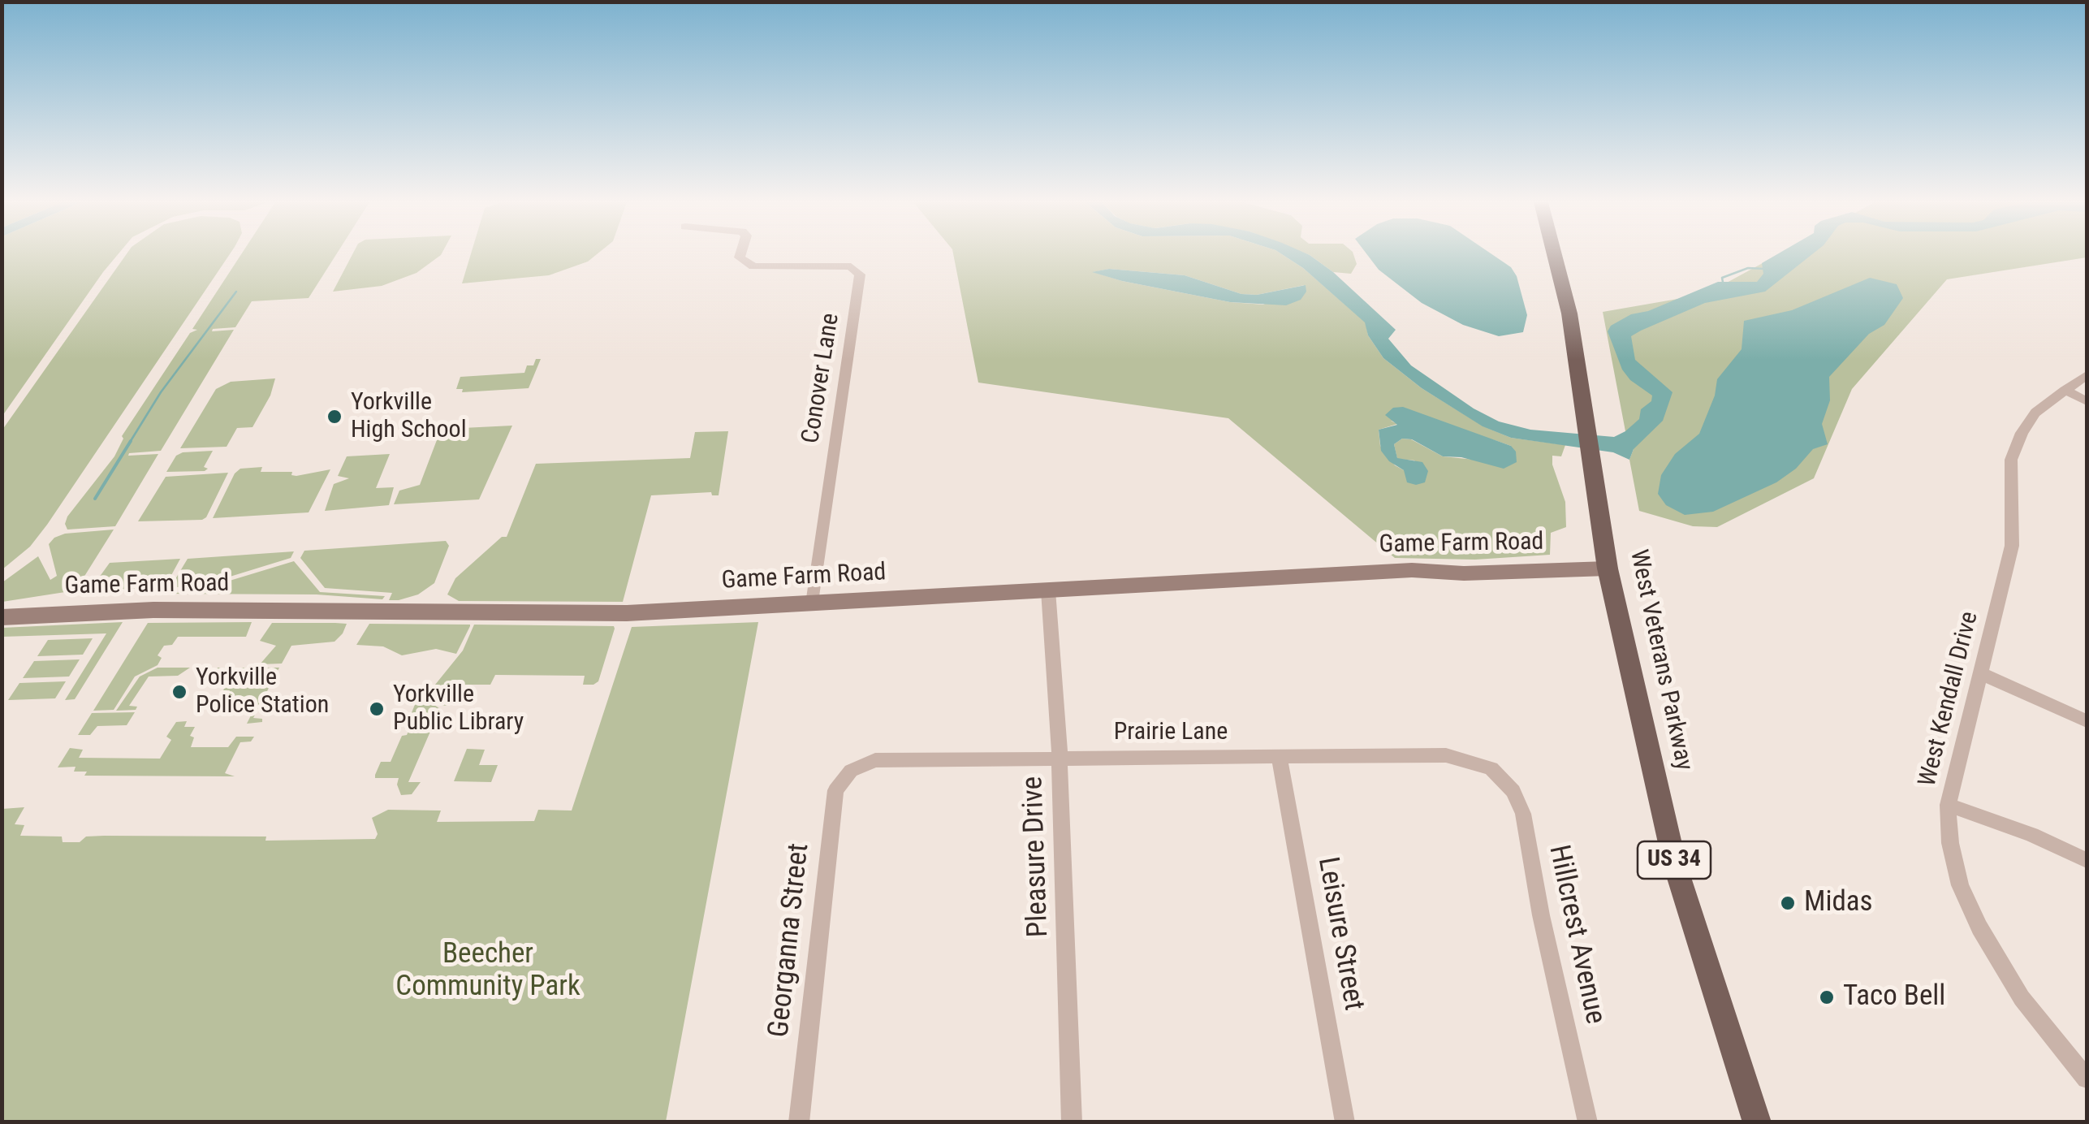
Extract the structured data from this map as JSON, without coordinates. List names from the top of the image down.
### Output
{
  "streets": {
    "main road": ["West Veterans Parkway", "US 34"],
    "street": [
      "Conover Lane",
      "Game Farm Road",
      "West Kendall Drive",
      "Prairie Lane",
      "Pleasure Drive",
      "Leisure Street",
      "Hillcrest Avenue",
      "Georganna Street"
    ]
  },
  "crossings": [
    ["Conover Lane", "Game Farm Road"],
    ["Game Farm Road", "West Veterans Parkway"],
    ["Game Farm Road", "Pleasure Drive"],
    ["Prairie Lane", "Pleasure Drive"],
    ["Prairie Lane", "Leisure Street"],
    ["Prairie Lane", "Hillcrest Avenue"],
    ["Prairie Lane", "Georganna Street"]
  ],
  "parks": ["Beecher Community Park"],
  "places": [
    "Yorkville High School",
    "Yorkville Police Station",
    "Yorkville Public Library",
    "Midas",
    "Taco Bell"
  ]
}
